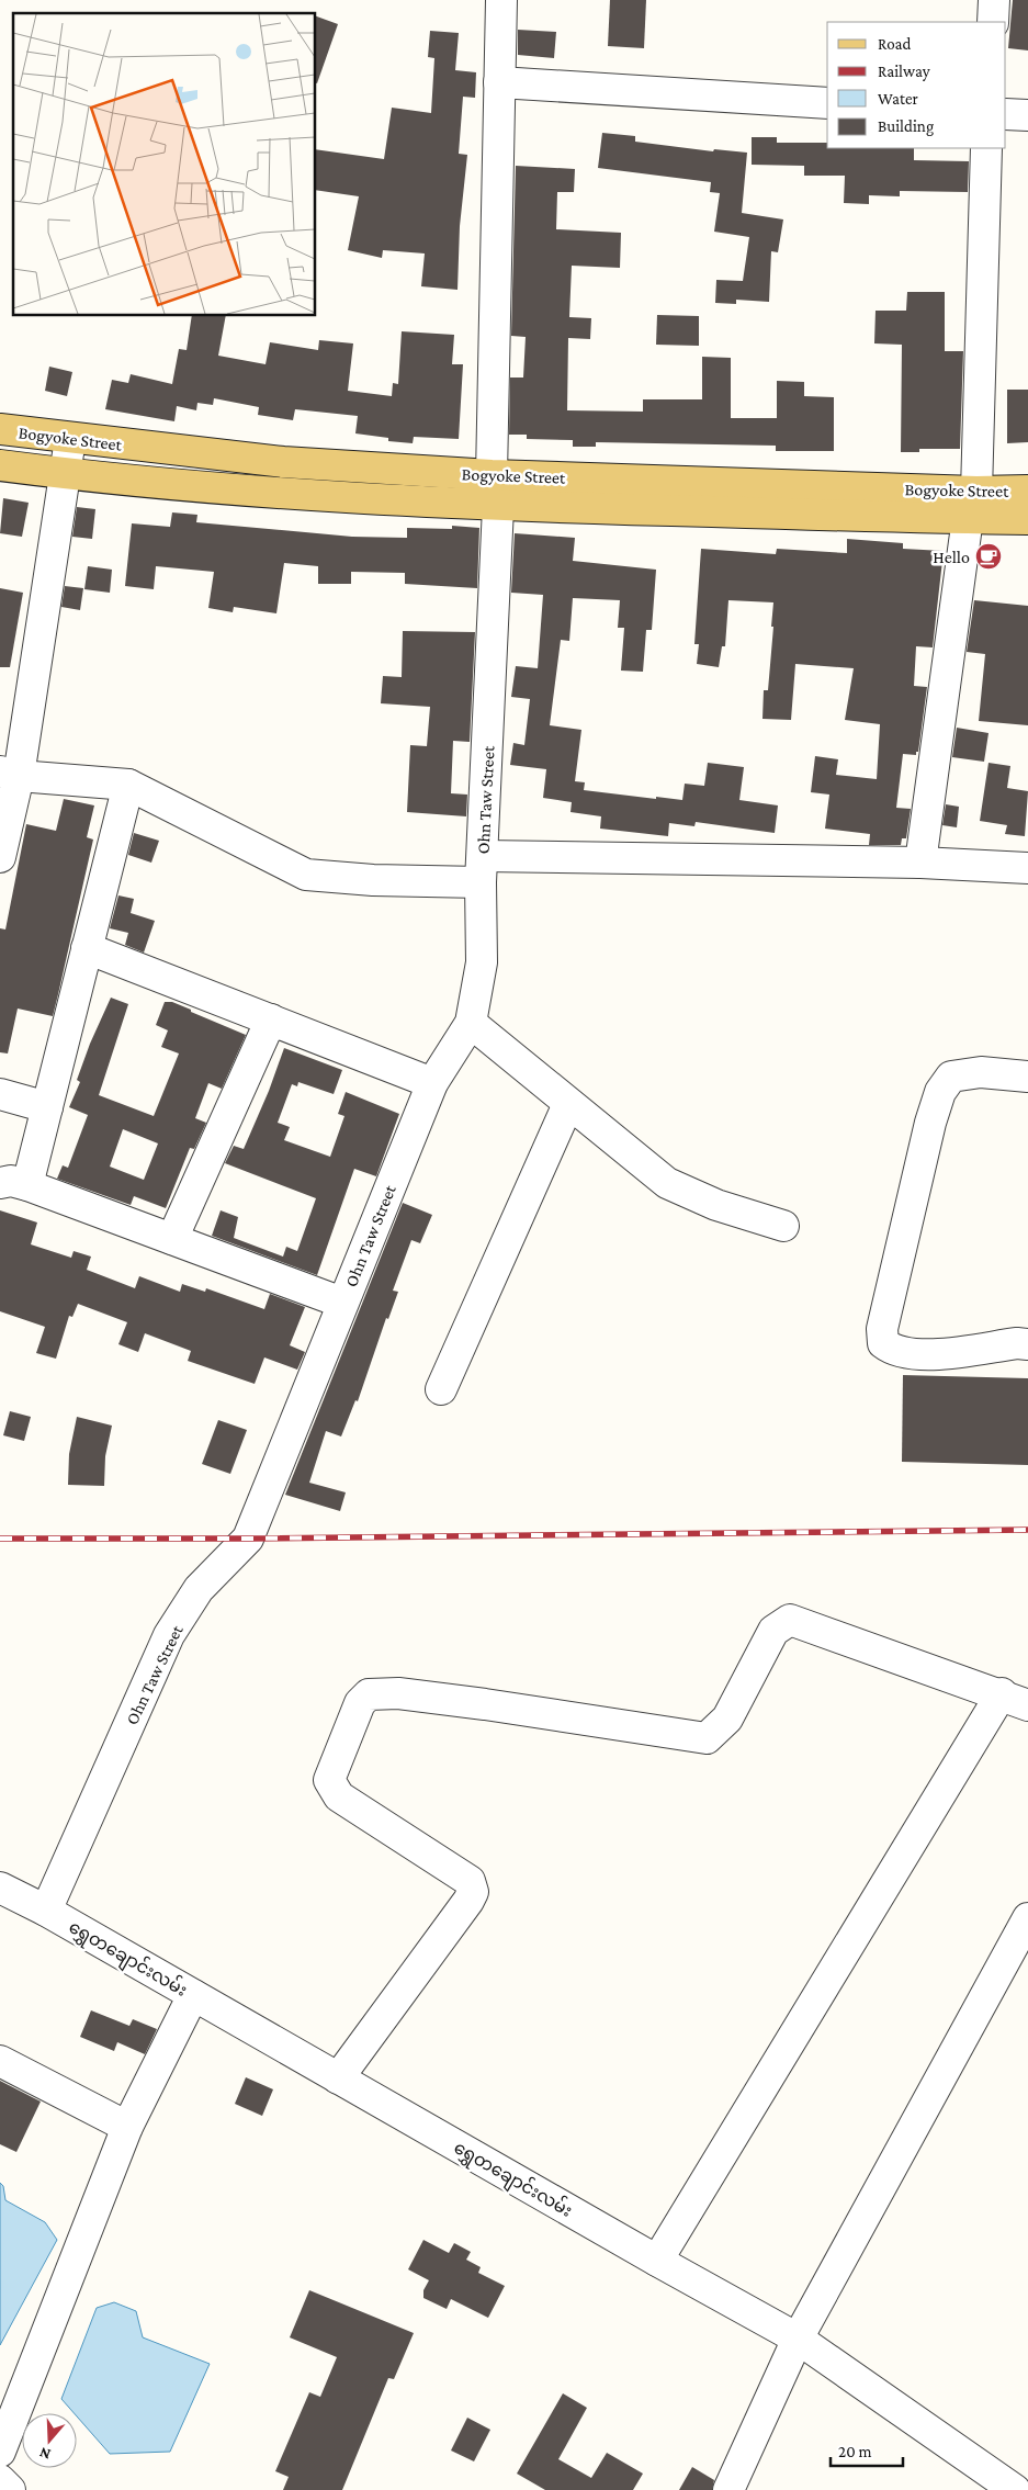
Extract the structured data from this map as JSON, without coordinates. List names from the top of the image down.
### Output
{
  "streets": {
    "main road": ["Bogyoke Street"],
    "street": ["Ohn Taw Street", "ရွှေတချောင်းလမ်း"]
  },
  "crossings": [
    ["Bogyoke Street", "Ohn Taw Street"],
    ["Ohn Taw Street", "ရွှေတချောင်းလမ်း"]
  ],
  "places": {
    "cafe": ["Hello"]
  },
  "legend": [
    "Road",
    "Railway",
    "Water",
    "Building"
  ],
  "scale_bar": "20 m",
  "north": "bottom"
}
